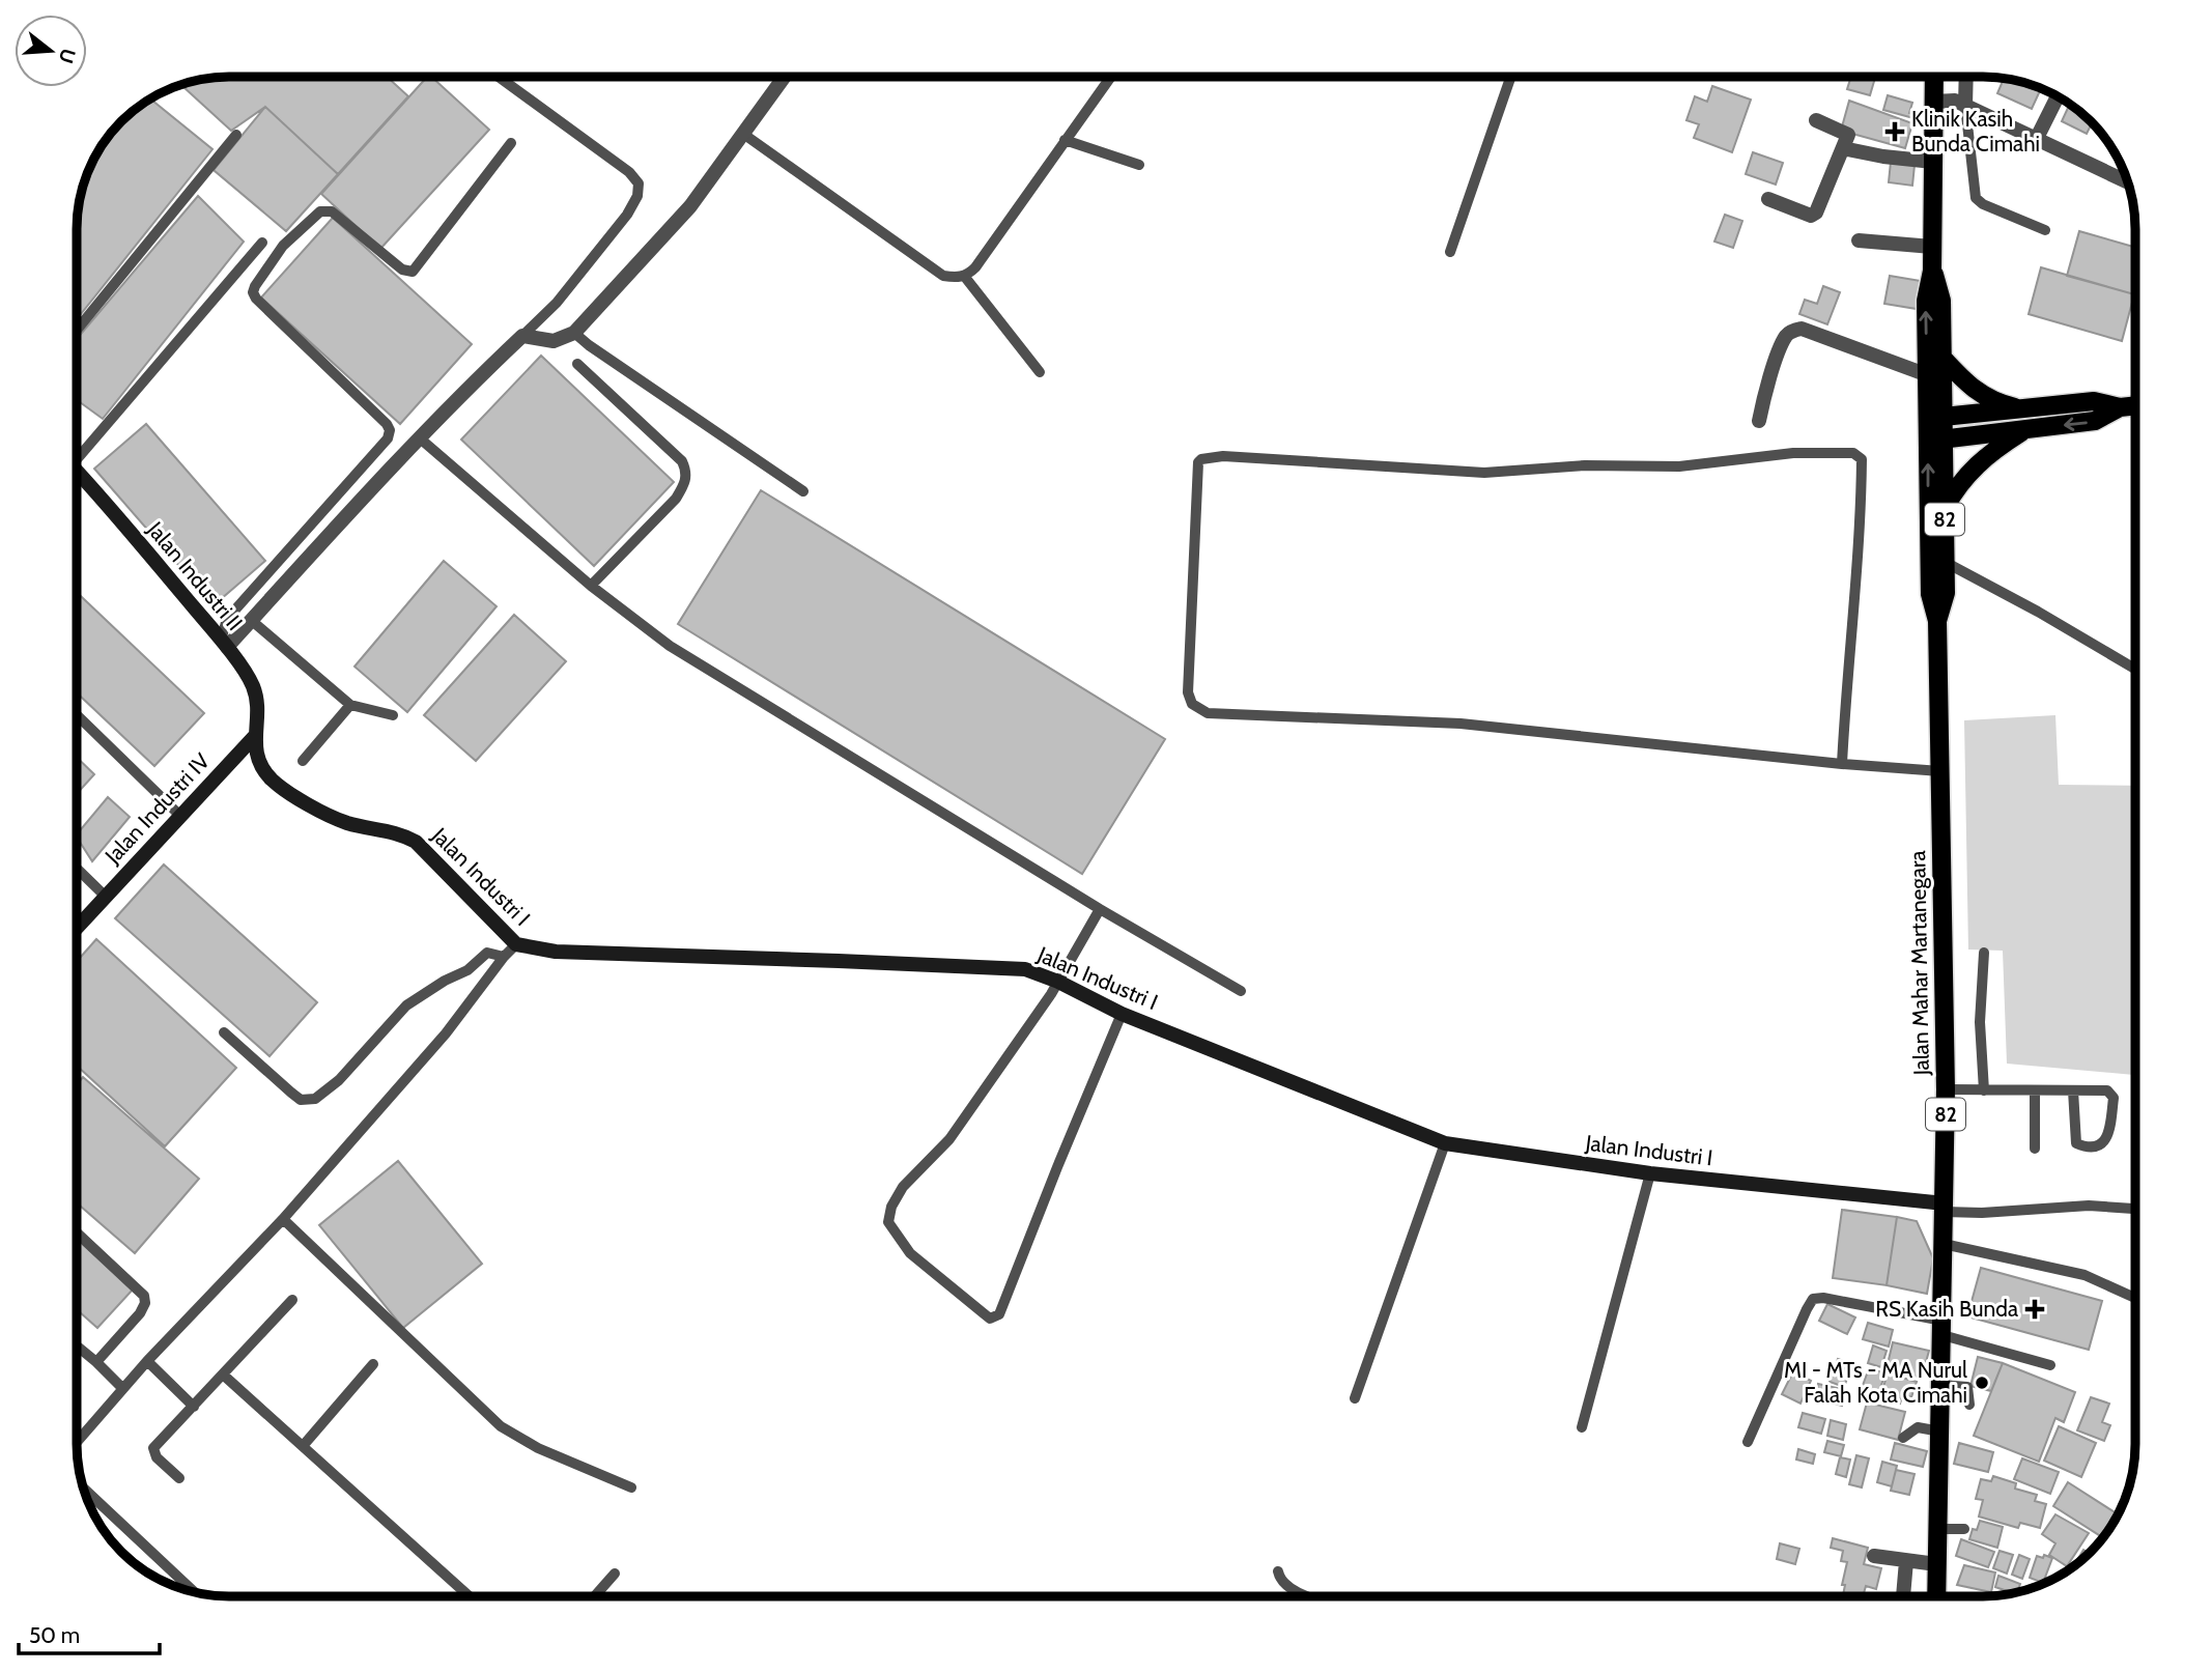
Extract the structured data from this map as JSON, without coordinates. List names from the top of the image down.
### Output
{
  "streets": {
    "main road": [
      "82",
      "Jalan Industri II",
      "Jalan Industri IV",
      "Jalan Industri I",
      "Jalan Mahar Martanegara"
    ]
  },
  "crossings": [
    ["Jalan Industri II", "Jalan Industri IV"],
    ["Jalan Industri II", "Jalan Industri I"],
    ["Jalan Industri IV", "Jalan Industri I"],
    ["Jalan Industri I", "Jalan Mahar Martanegara"]
  ],
  "places": {
    "health": ["Klinik Kasih Bunda Cimahi", "RS Kasih Bunda"],
    "other": ["MI - MTs - MA Nurul Falah Kota Cimahi"]
  },
  "scale_bar": "50 m",
  "north": "right"
}
